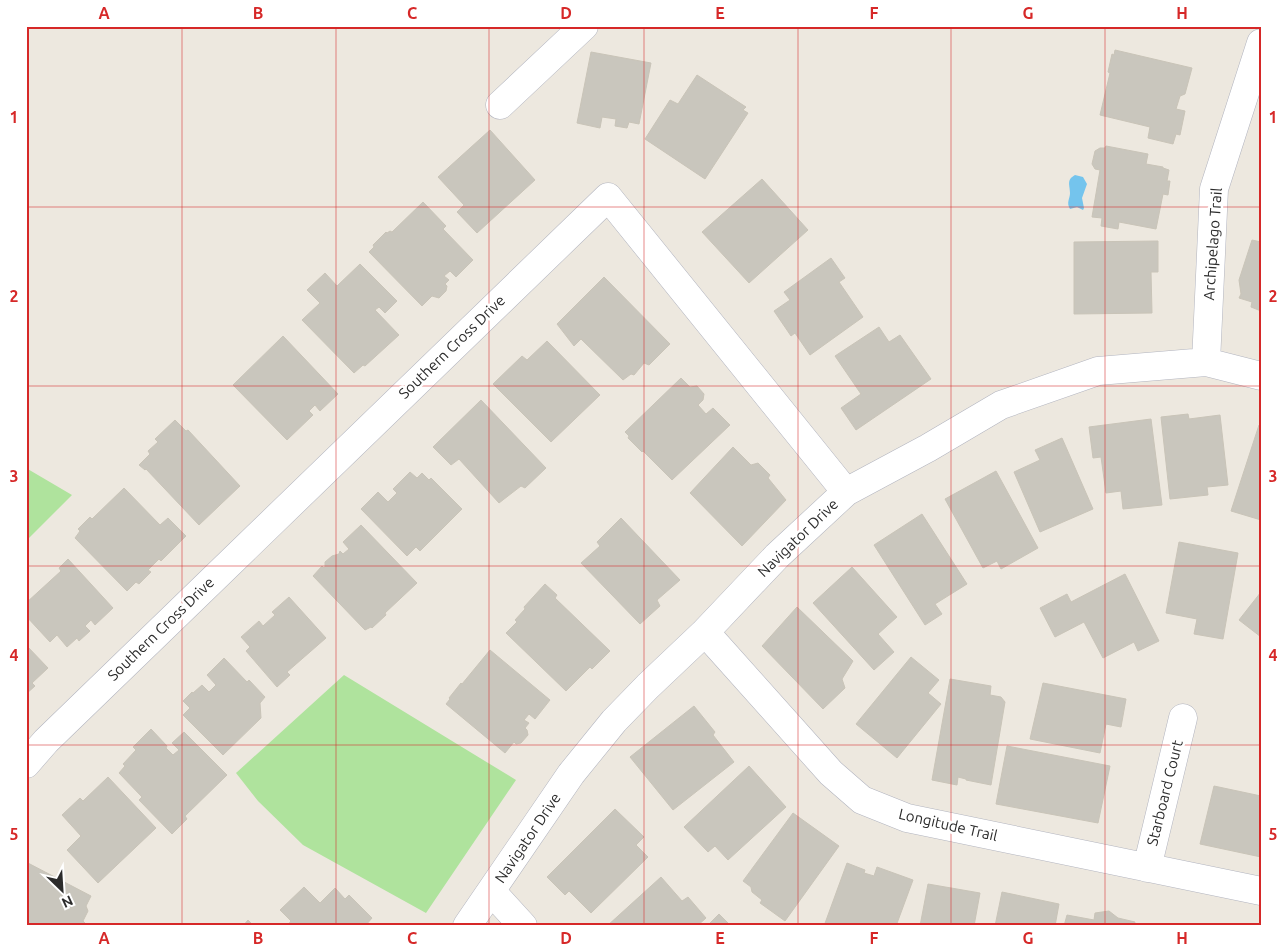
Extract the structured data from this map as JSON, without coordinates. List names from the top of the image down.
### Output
{
  "streets": {
    "street": [
      "Archipelago Trail",
      "Southern Cross Drive",
      "Navigator Drive",
      "Starboard Court",
      "Longitude Trail"
    ]
  },
  "crossings": [
    ["Archipelago Trail", "Navigator Drive"],
    ["Southern Cross Drive", "Navigator Drive"],
    ["Navigator Drive", "Longitude Trail"],
    ["Starboard Court", "Longitude Trail"]
  ],
  "north": "bottom right",
  "grid": {
    "columns": [
      "A",
      "B",
      "C",
      "D",
      "E",
      "F",
      "G",
      "H"
    ],
    "rows": [
      "1",
      "2",
      "3",
      "4",
      "5"
    ]
  }
}
